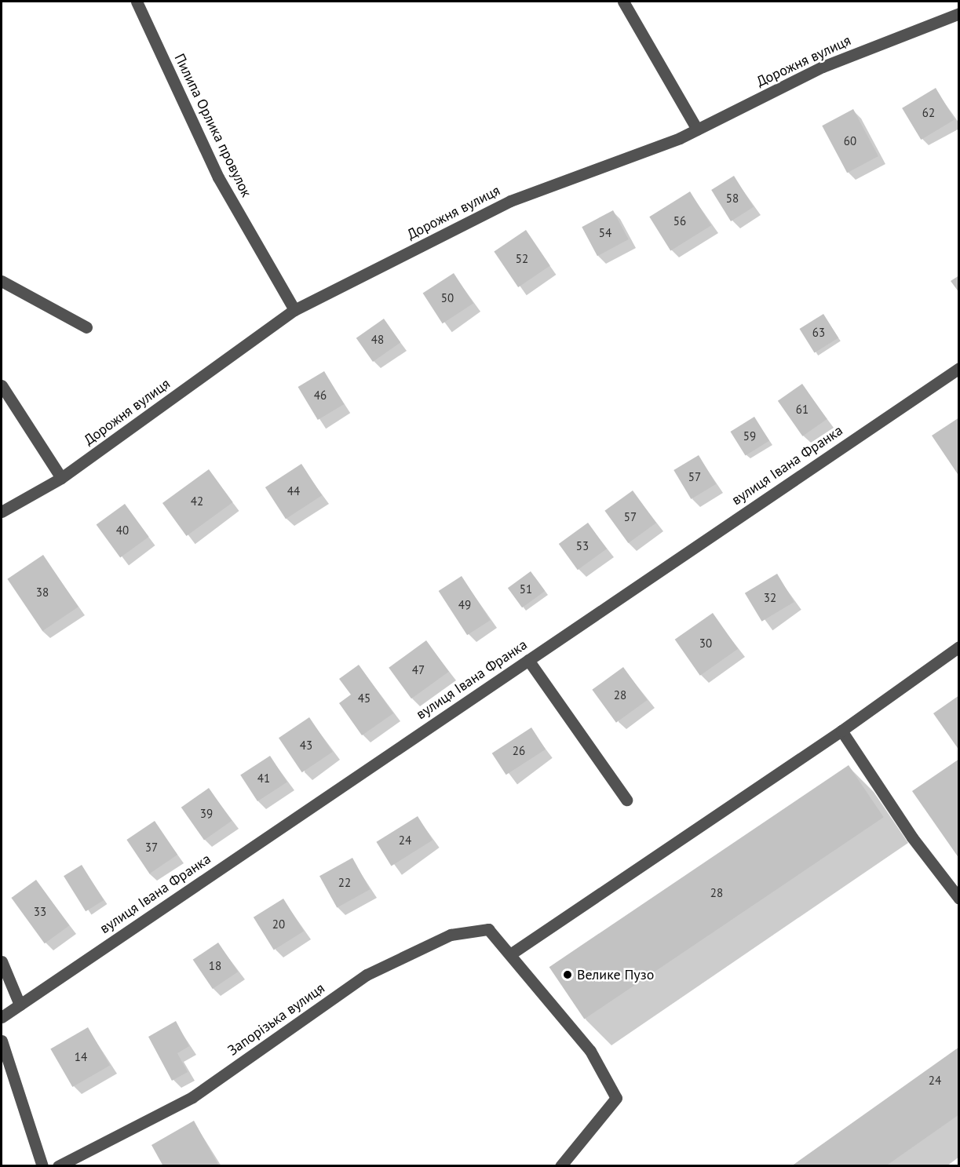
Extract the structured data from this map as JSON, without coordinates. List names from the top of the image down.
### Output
{
  "streets": {
    "street": [
      "Дорожня вулиця",
      "Пилипа Орлика провулок",
      "вулиця Івана Франка",
      "Запорізька вулиця"
    ]
  },
  "crossings": [
    ["Дорожня вулиця", "Пилипа Орлика провулок"]
  ],
  "places": ["Велике Пузо"],
  "house_numbers": [
    "62",
    "60",
    "58",
    "56",
    "54",
    "52",
    "50",
    "63",
    "48",
    "46",
    "61",
    "59",
    "57",
    "44",
    "42",
    "57",
    "40",
    "53",
    "51",
    "38",
    "32",
    "49",
    "30",
    "47",
    "28",
    "45",
    "43",
    "26",
    "41",
    "39",
    "24",
    "37",
    "22",
    "28",
    "33",
    "20",
    "18",
    "14",
    "24"
  ]
}
